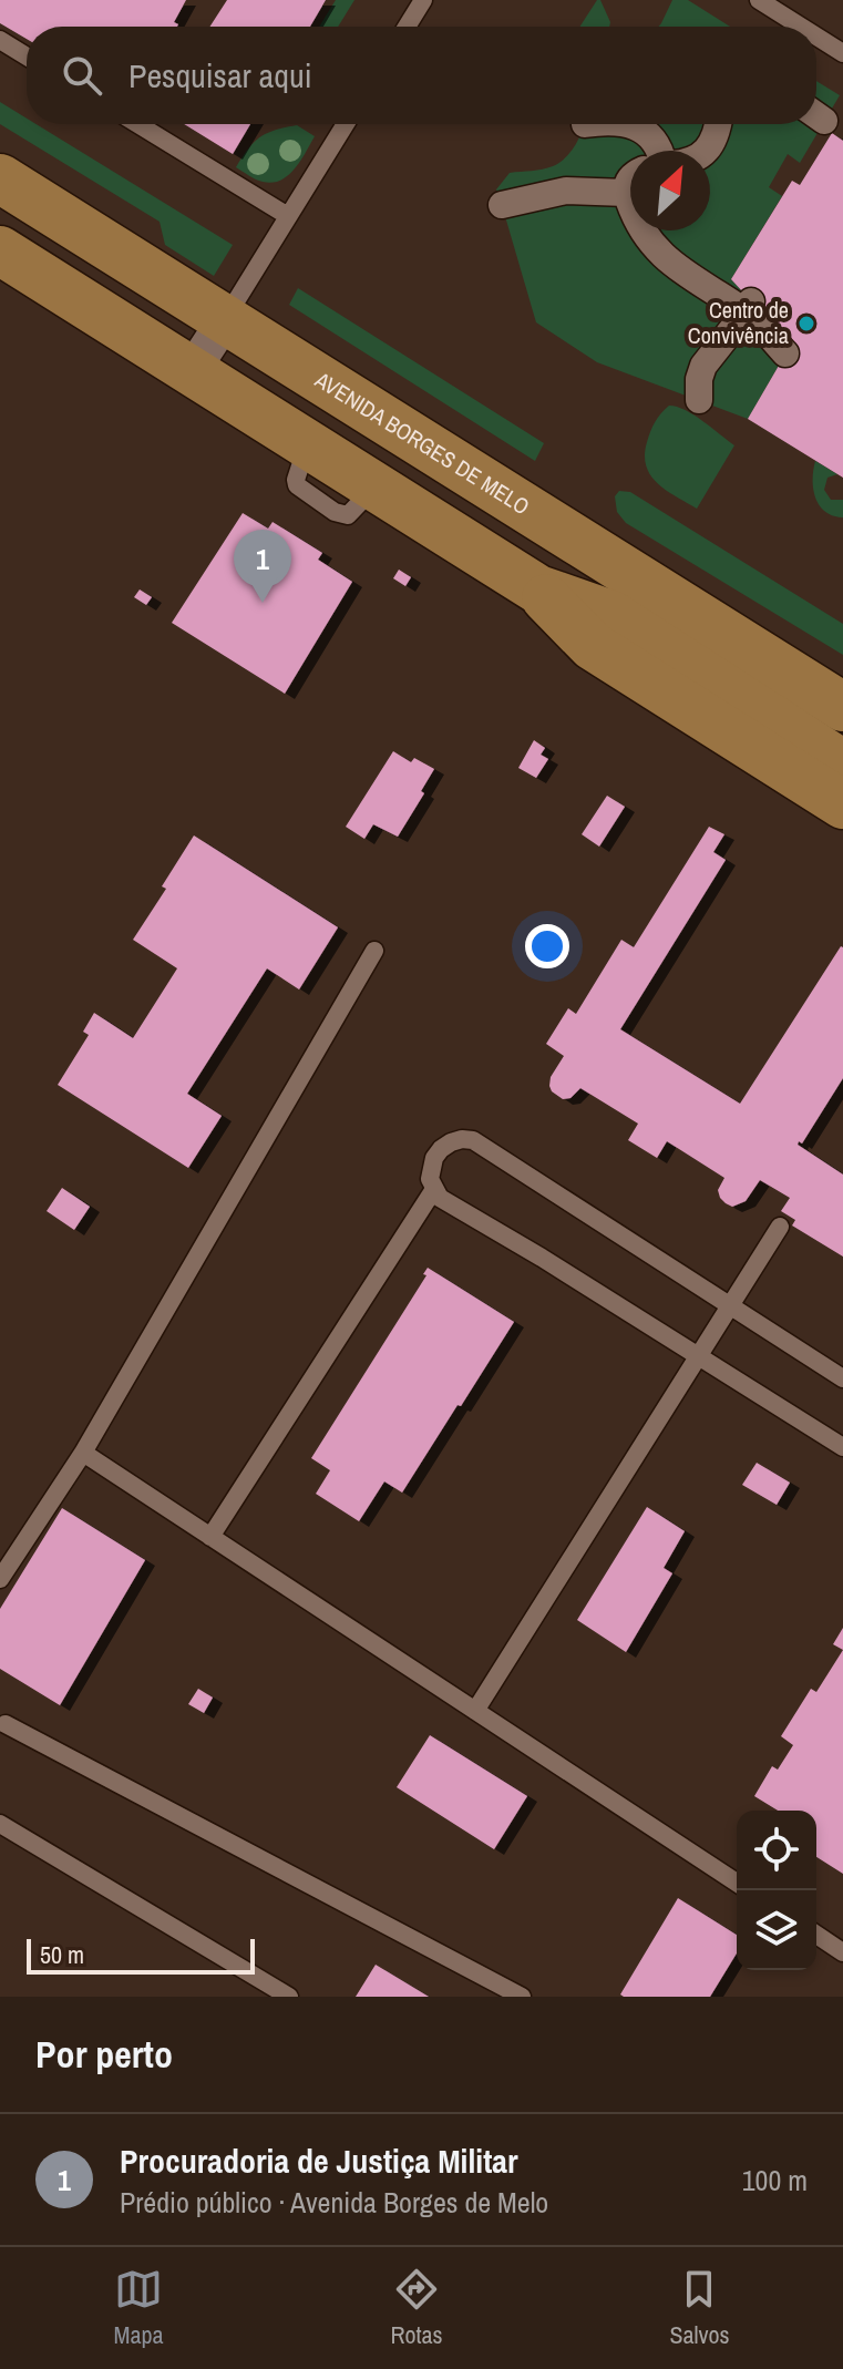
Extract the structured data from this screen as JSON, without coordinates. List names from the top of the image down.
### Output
{
  "streets": {
    "main road": ["AVENIDA BORGES DE MELO"]
  },
  "places": ["Centro de Convivência"],
  "scale_bar": "50 m",
  "north": "top right",
  "page": {
    "search": "Pesquisar aqui",
    "pins": "1",
    "scale": "50 m",
    "heading": "Por perto",
    "list": [
      {
        "mark": "1",
        "name": "Procuradoria de Justiça Militar",
        "note": "Prédio público · Avenida Borges de Melo",
        "value": "100 m"
      }
    ],
    "nav": ["Mapa", "Rotas", "Salvos"]
  }
}
